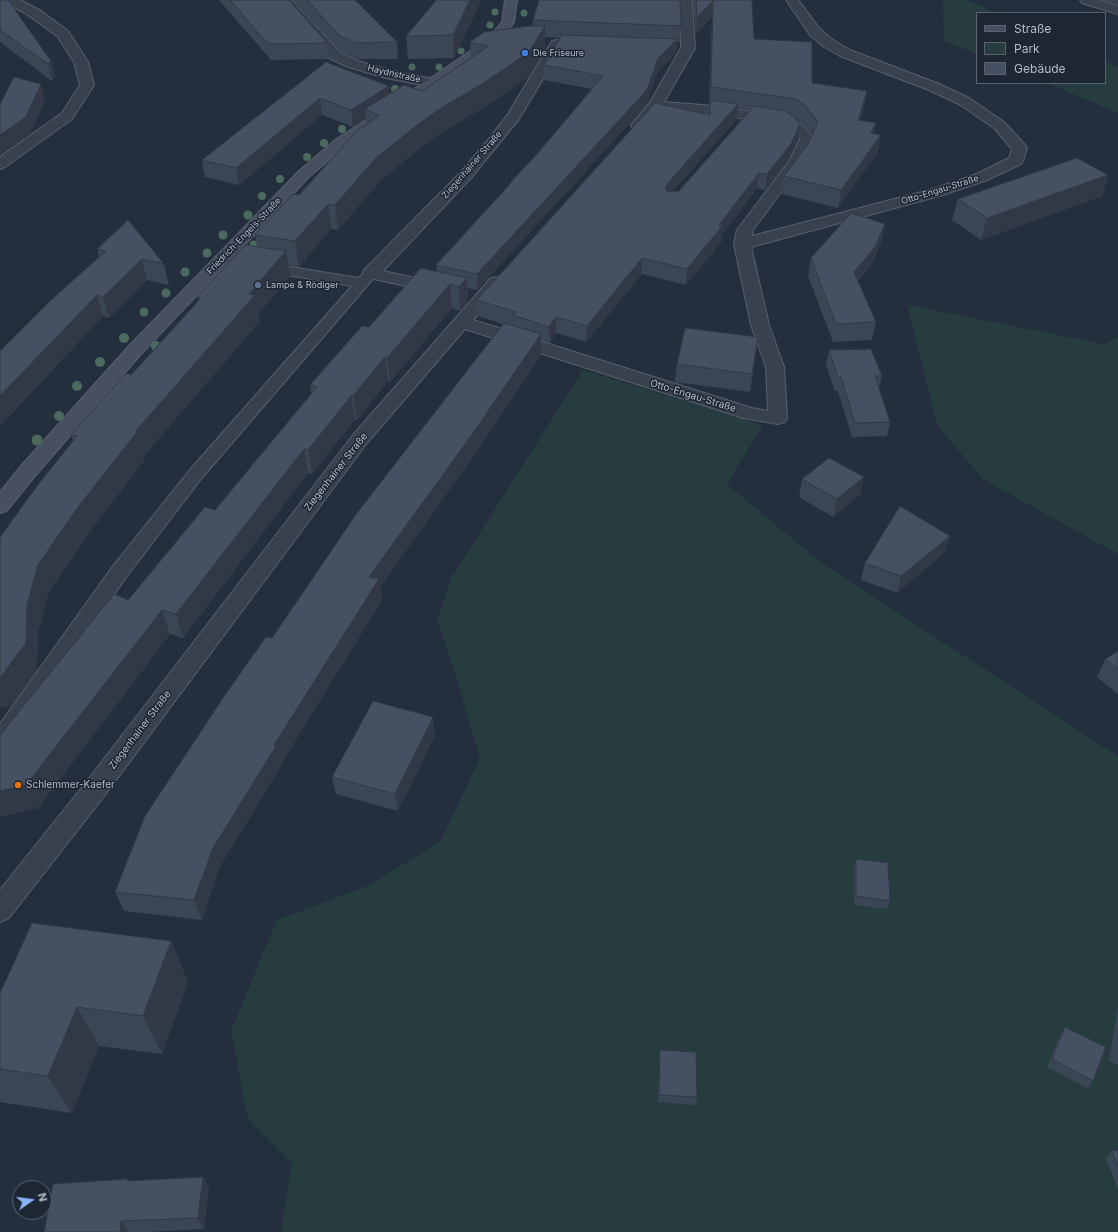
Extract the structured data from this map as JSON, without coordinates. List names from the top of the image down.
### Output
{
  "streets": {
    "street": [
      "Haydnstraße",
      "Ziegenhainer Straße",
      "Otto-Engau-Straße",
      "Friedrich-Engels-Straße"
    ]
  },
  "crossings": [
    ["Haydnstraße", "Friedrich-Engels-Straße"],
    ["Ziegenhainer Straße", "Otto-Engau-Straße"]
  ],
  "places": ["Die Friseure", "Lampe & Rödiger", "Schlemmer-Kaefer"],
  "legend": ["Straße", "Park", "Gebäude"],
  "north": "right"
}
